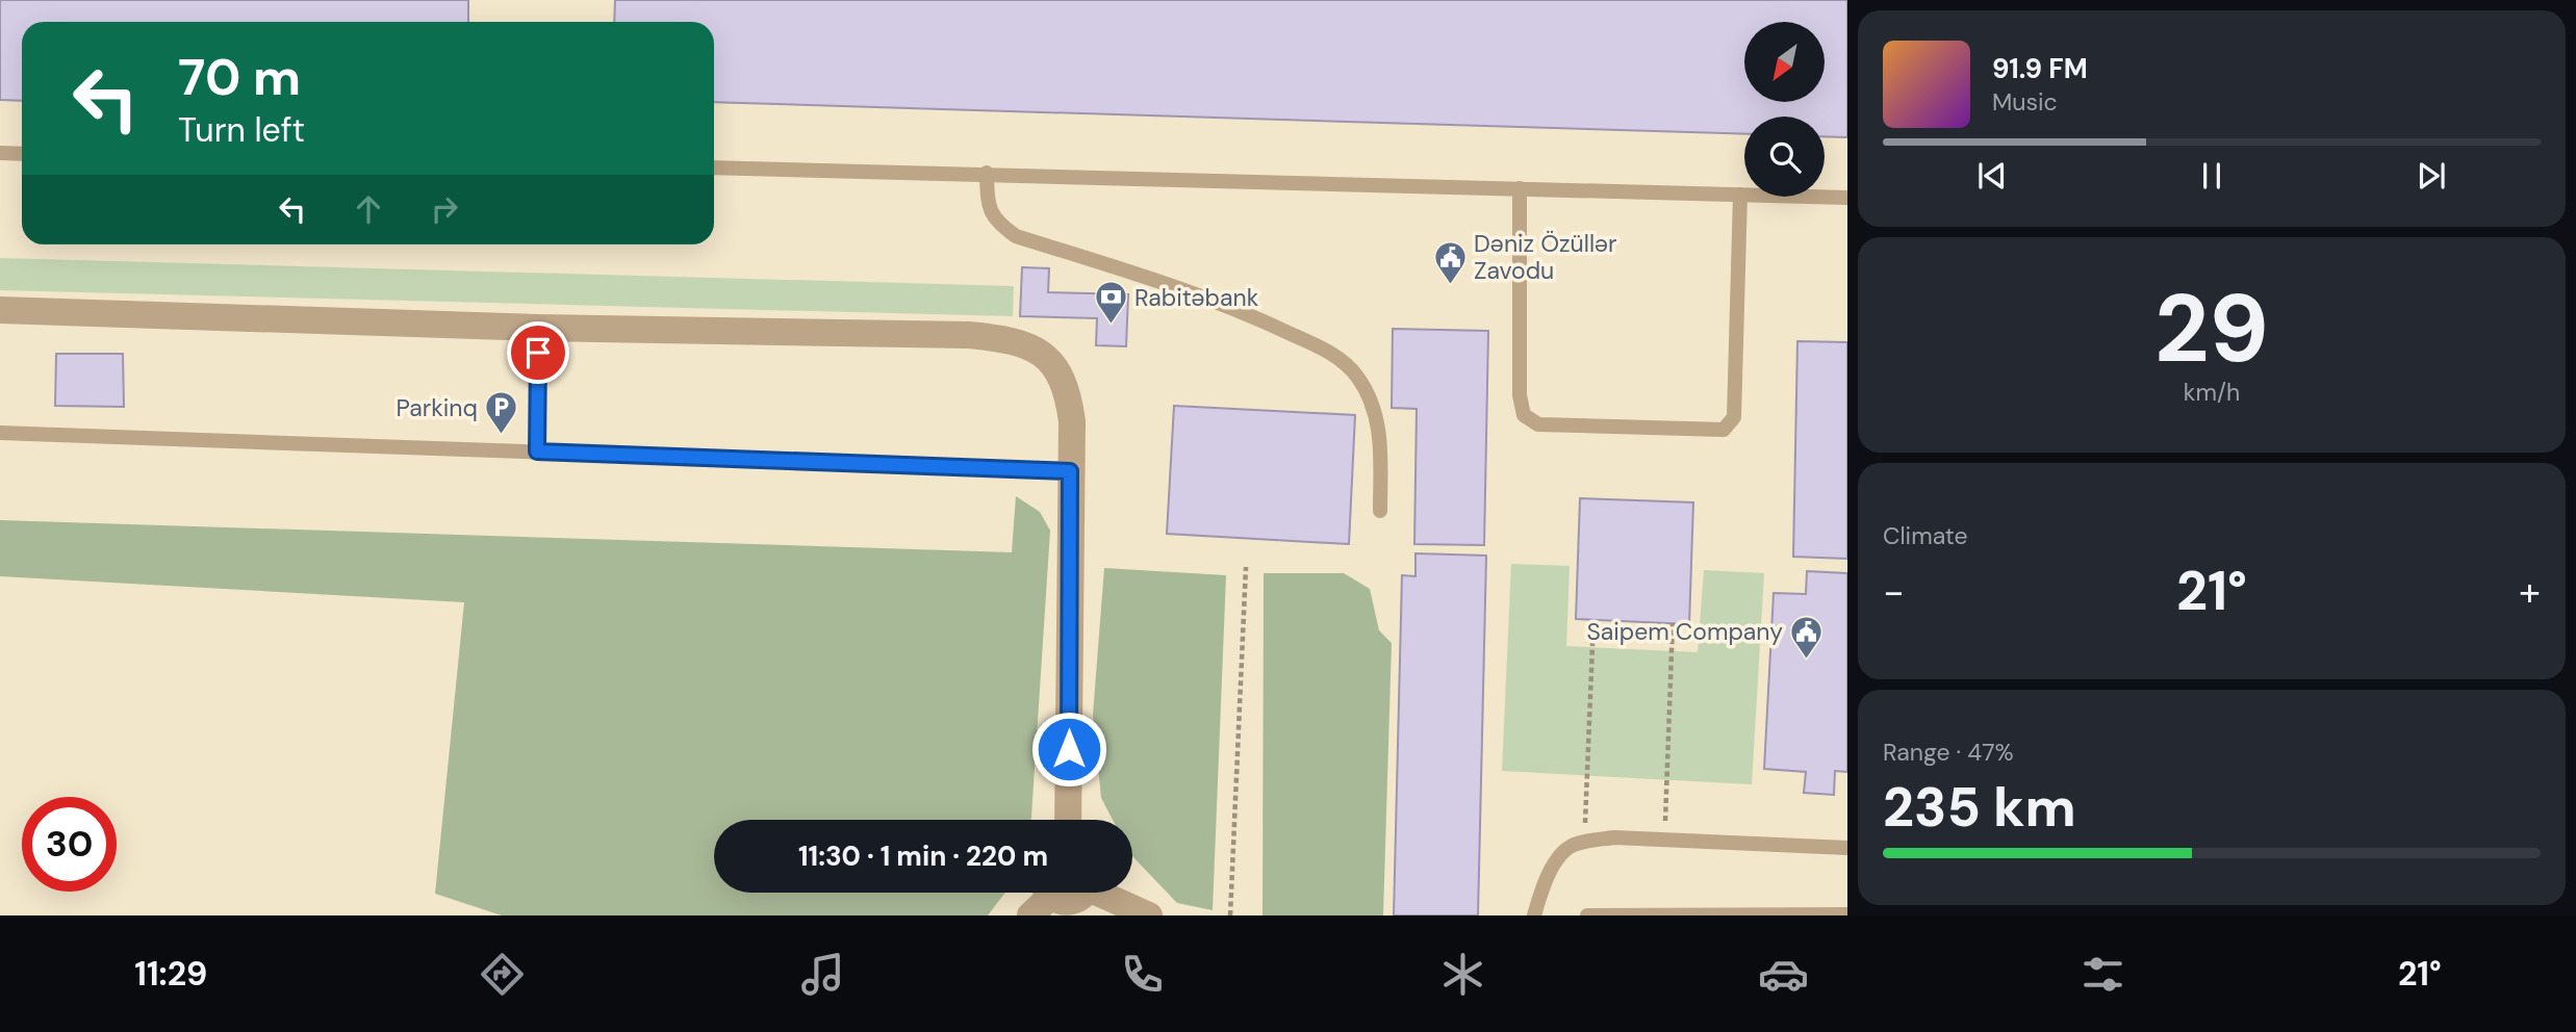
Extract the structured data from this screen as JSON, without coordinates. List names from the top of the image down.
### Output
{
  "places": {
    "public building": ["Dəniz Özüllər Zavodu", "Saipem Company"],
    "bank": ["Rabitəbank"],
    "parking": ["Parkinq"]
  },
  "north": "bottom left",
  "page": {
    "turn": ["70 m", "Turn left"],
    "song": ["91.9 FM", "Music"],
    "tile": [
      ["29", "km/h"],
      "Climate",
      ["Range · 47%", "235 km"]
    ],
    "heat": ["−", "21°", "+"],
    "limit": "30",
    "trip": "11:30 · 1 min · 220 m",
    "tabs": ["11:29", "21°"]
  }
}
